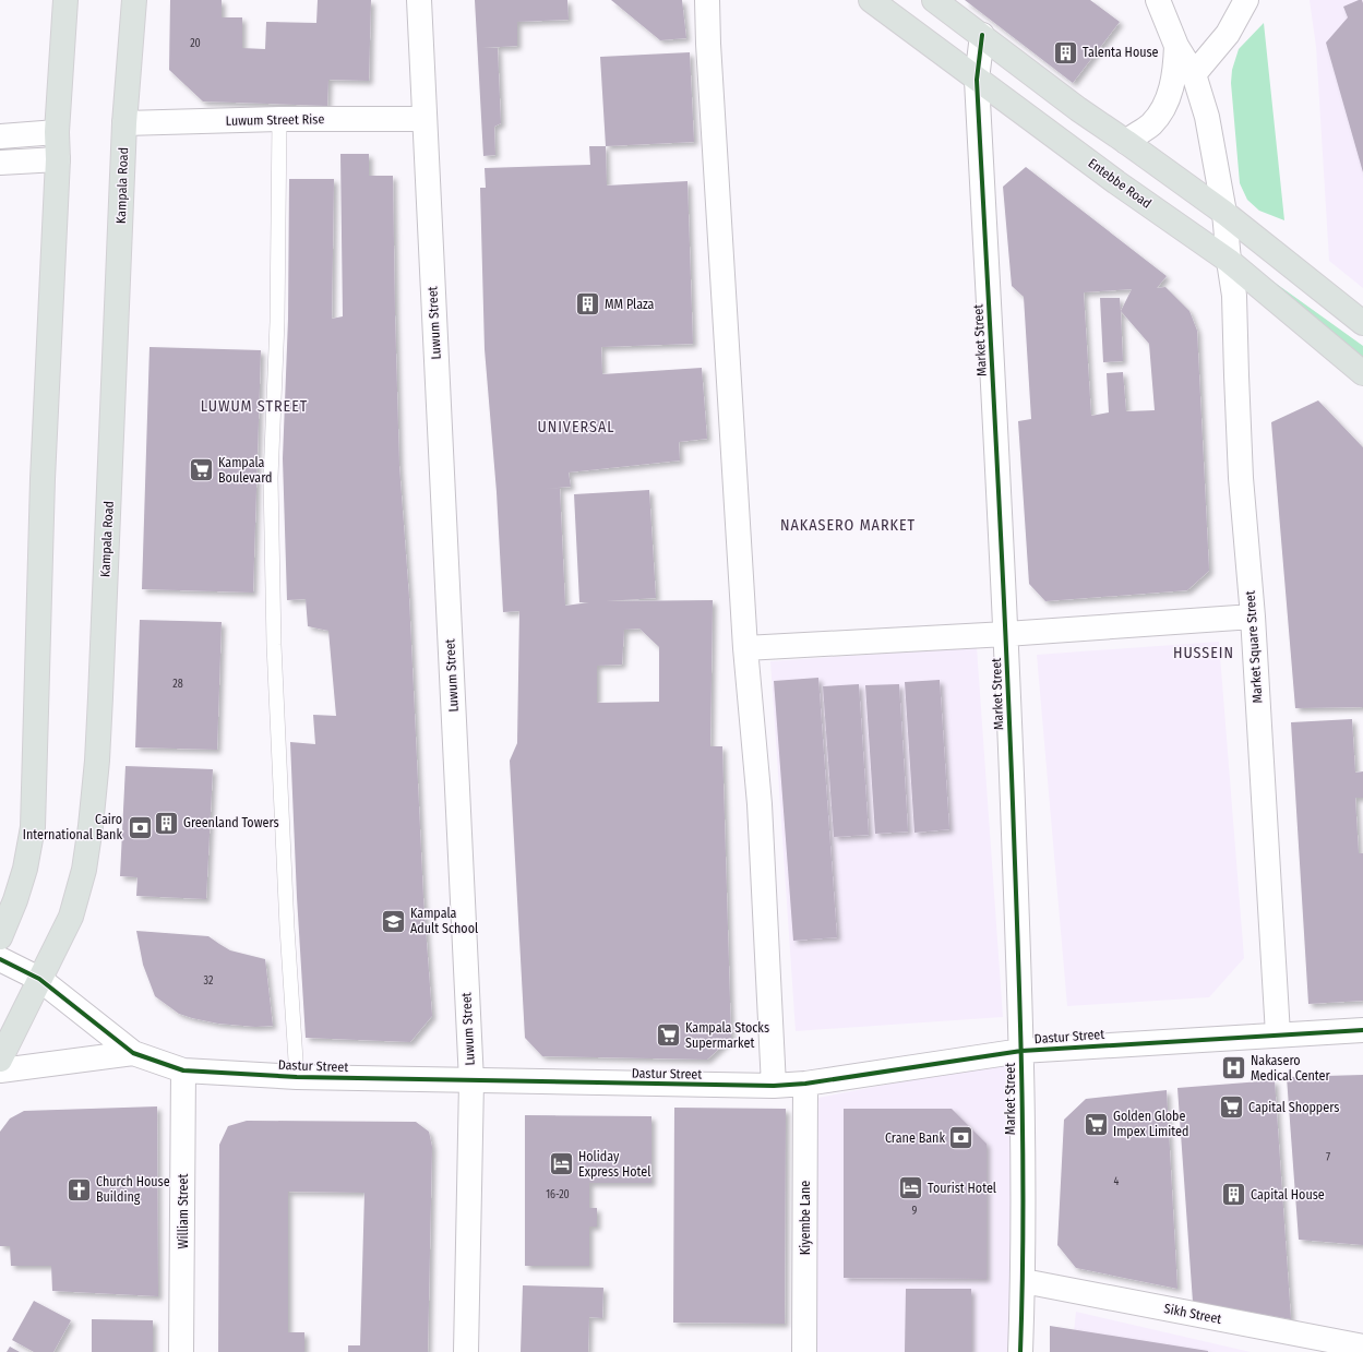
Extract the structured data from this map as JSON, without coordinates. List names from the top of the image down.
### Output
{
  "streets": {
    "main road": ["Entebbe Road", "Kampala Road"],
    "street": [
      "Luwum Street Rise",
      "Luwum Street",
      "Market Street",
      "Market Square Street",
      "Dastur Street",
      "William Street",
      "Kiyembe Lane",
      "Sikh Street"
    ]
  },
  "crossings": [
    ["Luwum Street Rise", "Kampala Road"],
    ["Luwum Street Rise", "Luwum Street"],
    ["Entebbe Road", "Market Street"],
    ["Entebbe Road", "Market Square Street"],
    ["Kampala Road", "Dastur Street"],
    ["Luwum Street", "Dastur Street"],
    ["Market Street", "Dastur Street"],
    ["Market Street", "Sikh Street"],
    ["Market Square Street", "Dastur Street"],
    ["Dastur Street", "William Street"],
    ["Dastur Street", "Kiyembe Lane"]
  ],
  "districts": [
    "LUWUM STREET",
    "UNIVERSAL",
    "NAKASERO MARKET",
    "HUSSEIN"
  ],
  "places": {
    "building": [
      "Talenta House",
      "MM Plaza",
      "Greenland Towers",
      "Capital House"
    ],
    "supermarket": [
      "Kampala Boulevard",
      "Kampala Stocks Supermarket",
      "Capital Shoppers",
      "Golden Globe Impex Limited"
    ],
    "bank": ["Cairo International Bank", "Crane Bank"],
    "school or university": ["Kampala Adult School"],
    "hospital": ["Nakasero Medical Center"],
    "hotel": ["Holiday Express Hotel", "Tourist Hotel"],
    "church": ["Church House Building"]
  },
  "house_numbers": [
    "20",
    "28",
    "32",
    "7",
    "4",
    "16-20",
    "9"
  ]
}
